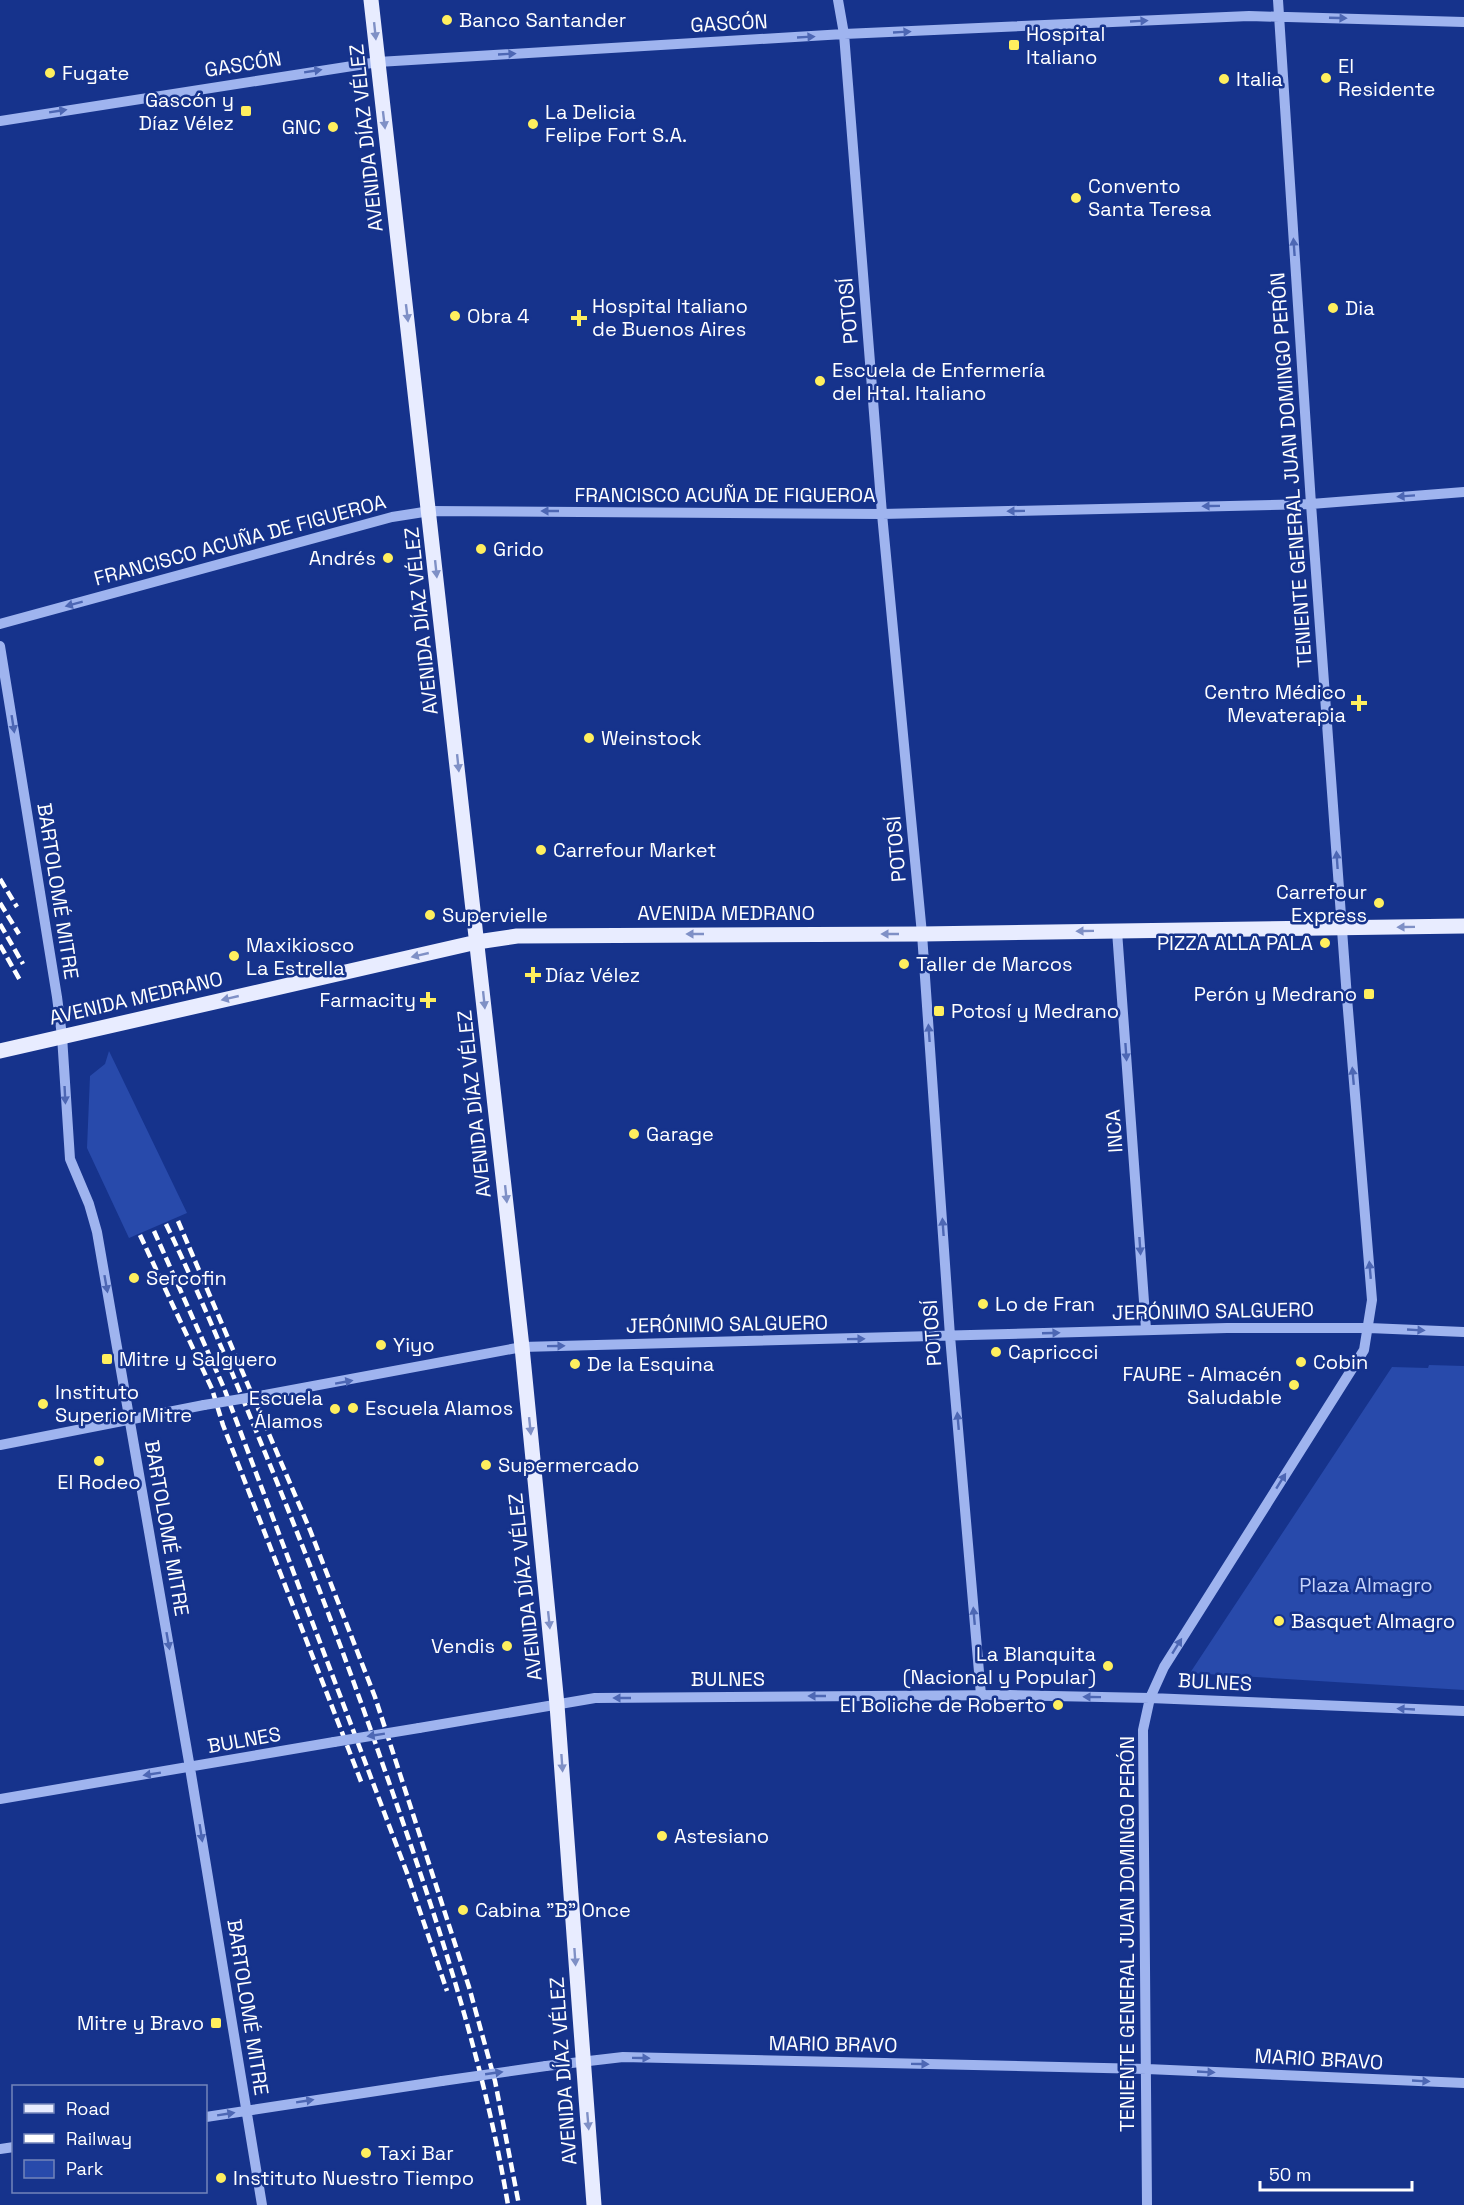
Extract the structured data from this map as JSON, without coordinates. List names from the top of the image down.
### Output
{
  "streets": {
    "main road": ["AVENIDA DÍAZ VÉLEZ", "AVENIDA MEDRANO"],
    "street": [
      "GASCÓN",
      "POTOSÍ",
      "TENIENTE GENERAL JUAN DOMINGO PERÓN",
      "FRANCISCO ACUÑA DE FIGUEROA",
      "BARTOLOMÉ MITRE",
      "INCA",
      "JERÓNIMO SALGUERO",
      "BULNES",
      "MARIO BRAVO"
    ]
  },
  "crossings": [
    ["GASCÓN", "AVENIDA DÍAZ VÉLEZ"],
    ["GASCÓN", "POTOSÍ"],
    ["GASCÓN", "TENIENTE GENERAL JUAN DOMINGO PERÓN"],
    ["AVENIDA DÍAZ VÉLEZ", "FRANCISCO ACUÑA DE FIGUEROA"],
    ["AVENIDA DÍAZ VÉLEZ", "AVENIDA MEDRANO"],
    ["AVENIDA DÍAZ VÉLEZ", "JERÓNIMO SALGUERO"],
    ["AVENIDA DÍAZ VÉLEZ", "BULNES"],
    ["AVENIDA DÍAZ VÉLEZ", "MARIO BRAVO"],
    ["POTOSÍ", "FRANCISCO ACUÑA DE FIGUEROA"],
    ["POTOSÍ", "AVENIDA MEDRANO"],
    ["POTOSÍ", "JERÓNIMO SALGUERO"],
    ["POTOSÍ", "BULNES"],
    ["TENIENTE GENERAL JUAN DOMINGO PERÓN", "FRANCISCO ACUÑA DE FIGUEROA"],
    ["TENIENTE GENERAL JUAN DOMINGO PERÓN", "AVENIDA MEDRANO"],
    ["TENIENTE GENERAL JUAN DOMINGO PERÓN", "JERÓNIMO SALGUERO"],
    ["TENIENTE GENERAL JUAN DOMINGO PERÓN", "BULNES"],
    ["TENIENTE GENERAL JUAN DOMINGO PERÓN", "MARIO BRAVO"],
    ["BARTOLOMÉ MITRE", "AVENIDA MEDRANO"],
    ["BARTOLOMÉ MITRE", "JERÓNIMO SALGUERO"],
    ["BARTOLOMÉ MITRE", "BULNES"],
    ["BARTOLOMÉ MITRE", "MARIO BRAVO"],
    ["AVENIDA MEDRANO", "INCA"],
    ["INCA", "JERÓNIMO SALGUERO"]
  ],
  "one_way": [
    "GASCÓN",
    "AVENIDA DÍAZ VÉLEZ",
    "POTOSÍ",
    "TENIENTE GENERAL JUAN DOMINGO PERÓN",
    "FRANCISCO ACUÑA DE FIGUEROA",
    "BARTOLOMÉ MITRE",
    "AVENIDA MEDRANO",
    "INCA",
    "JERÓNIMO SALGUERO",
    "BULNES",
    "MARIO BRAVO"
  ],
  "parks": ["Plaza Almagro"],
  "places": {
    "other": [
      "Banco Santander",
      "Fugate",
      "El Residente",
      "Italia",
      "La Delicia Felipe Fort S.A.",
      "GNC",
      "Convento Santa Teresa",
      "Dia",
      "Obra 4",
      "Escuela de Enfermería del Htal. Italiano",
      "Grido",
      "Andrés",
      "Weinstock",
      "Carrefour Market",
      "Carrefour Express",
      "Supervielle",
      "PIZZA ALLA PALA",
      "Maxikiosco La Estrella",
      "Taller de Marcos",
      "Garage",
      "Sercofin",
      "Lo de Fran",
      "Yiyo",
      "Capriccci",
      "Cobin",
      "De la Esquina",
      "FAURE - Almacén Saludable",
      "Instituto Superior Mitre",
      "Escuela Alamos",
      "Escuela Álamos",
      "El Rodeo",
      "Supermercado",
      "Basquet Almagro",
      "Vendis",
      "La Blanquita (Nacional y Popular)",
      "El Boliche de Roberto",
      "Astesiano",
      "Cabina \"B\" Once",
      "Taxi Bar",
      "Instituto Nuestro Tiempo"
    ],
    "transit": [
      "Hospital Italiano",
      "Gascón y Díaz Vélez",
      "Perón y Medrano",
      "Potosí y Medrano",
      "Mitre y Salguero",
      "Mitre y Bravo"
    ],
    "health": [
      "Hospital Italiano de Buenos Aires",
      "Centro Médico Mevaterapia",
      "Díaz Vélez",
      "Farmacity"
    ]
  },
  "legend": ["Road", "Railway", "Park"],
  "scale_bar": "50 m"
}
